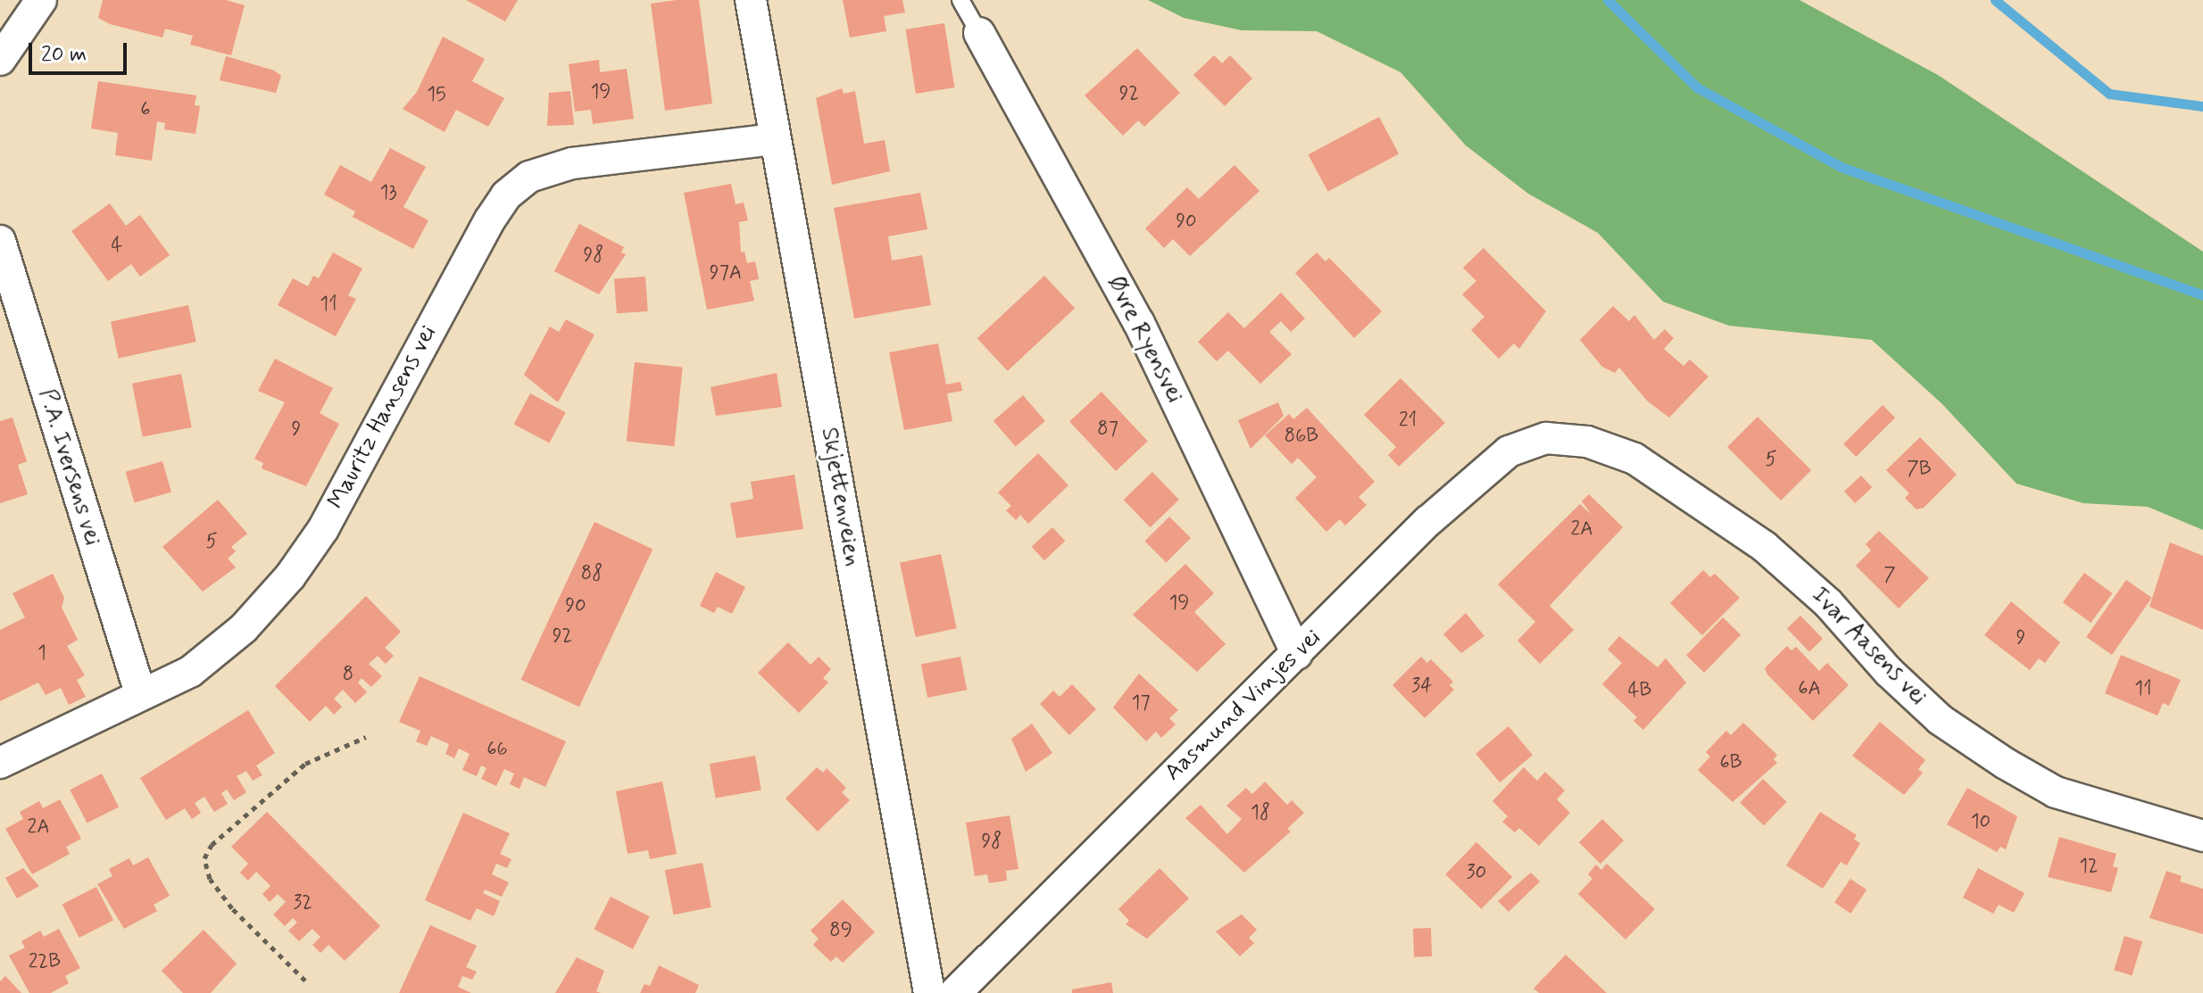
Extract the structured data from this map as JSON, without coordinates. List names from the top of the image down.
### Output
{
  "streets": {
    "street": [
      "Øvre Ryensvei",
      "Mauritz Hansens vei",
      "P.A. Iversens vei",
      "Skjettenveien",
      "Ivar Aasens vei",
      "Aasmund Vinjes vei"
    ]
  },
  "crossings": [
    ["Øvre Ryensvei", "Aasmund Vinjes vei"],
    ["Mauritz Hansens vei", "P.A. Iversens vei"],
    ["Mauritz Hansens vei", "Skjettenveien"],
    ["Ivar Aasens vei", "Aasmund Vinjes vei"]
  ],
  "house_numbers": [
    "19",
    "92",
    "15",
    "6",
    "13",
    "90",
    "4",
    "98",
    "97A",
    "11",
    "21",
    "9",
    "87",
    "86B",
    "5",
    "7B",
    "2A",
    "5",
    "88",
    "7",
    "19",
    "90",
    "92",
    "9",
    "1",
    "8",
    "34",
    "6A",
    "11",
    "4B",
    "17",
    "66",
    "6B",
    "18",
    "10",
    "2A",
    "98",
    "12",
    "30",
    "32",
    "89",
    "22B"
  ],
  "scale_bar": "20 m"
}
